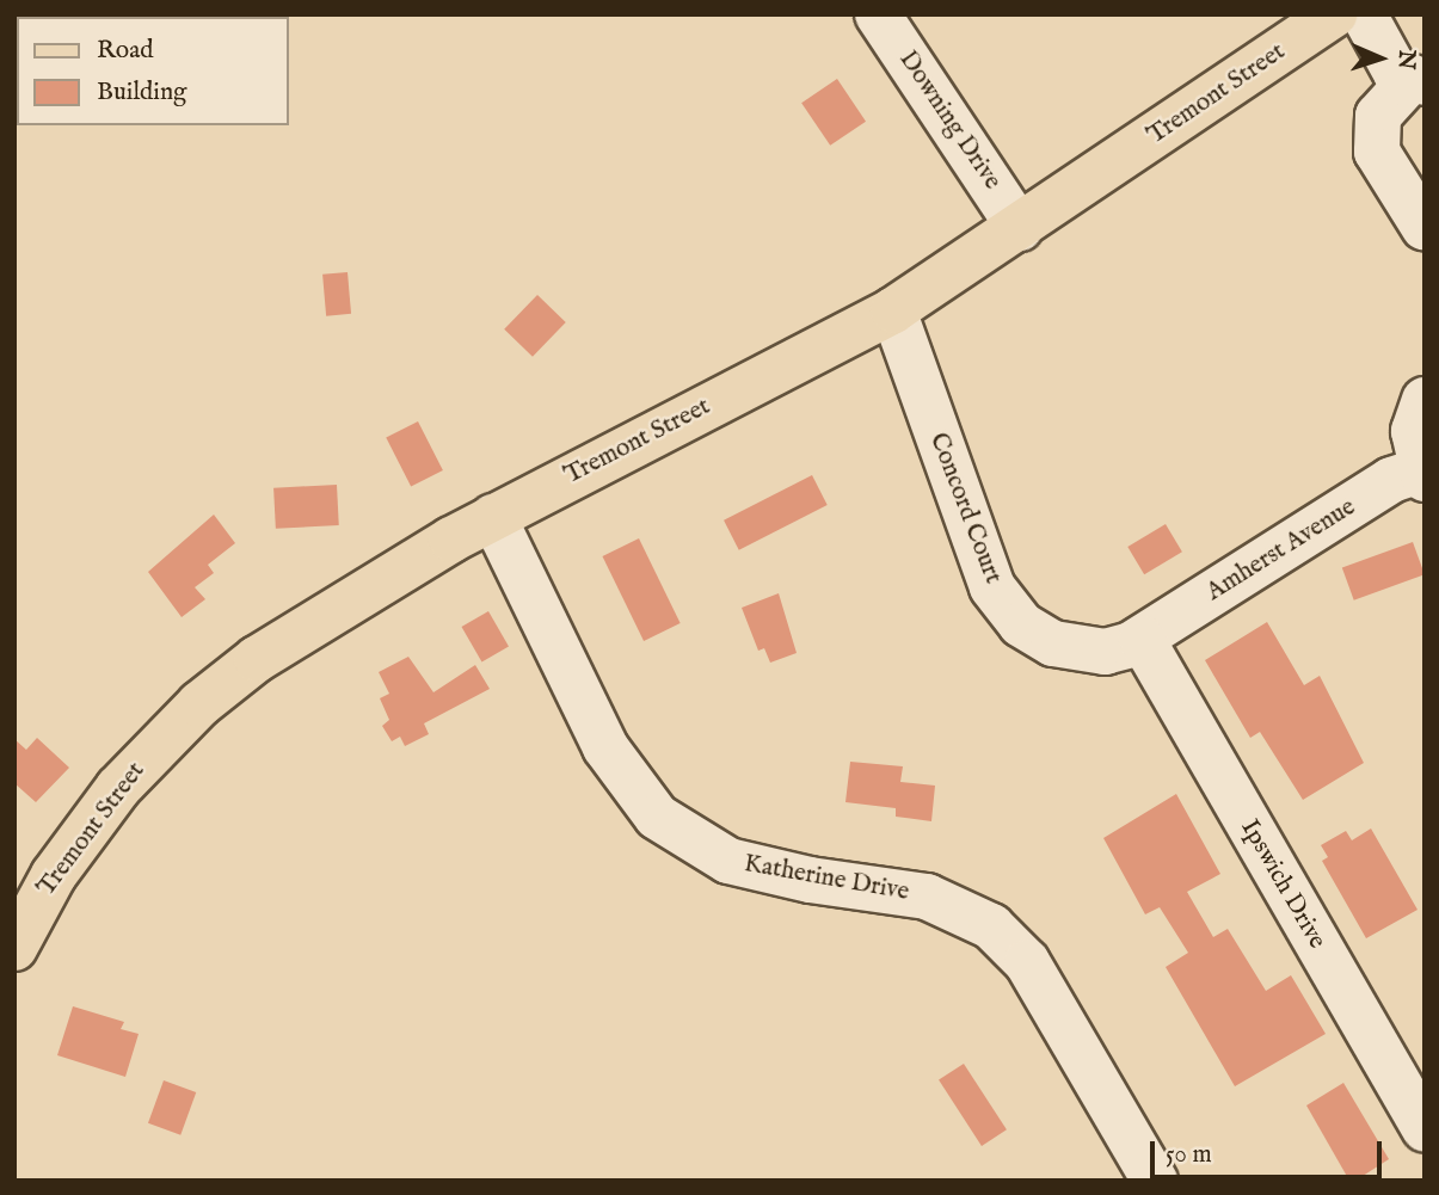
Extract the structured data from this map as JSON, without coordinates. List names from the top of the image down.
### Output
{
  "streets": {
    "main road": ["Tremont Street"],
    "street": [
      "Downing Drive",
      "Concord Court",
      "Amherst Avenue",
      "Katherine Drive",
      "Ipswich Drive"
    ]
  },
  "crossings": [
    ["Tremont Street", "Downing Drive"],
    ["Tremont Street", "Concord Court"],
    ["Tremont Street", "Katherine Drive"],
    ["Concord Court", "Amherst Avenue"],
    ["Concord Court", "Ipswich Drive"],
    ["Amherst Avenue", "Ipswich Drive"]
  ],
  "legend": ["Road", "Building"],
  "scale_bar": "50 m",
  "north": "right"
}
